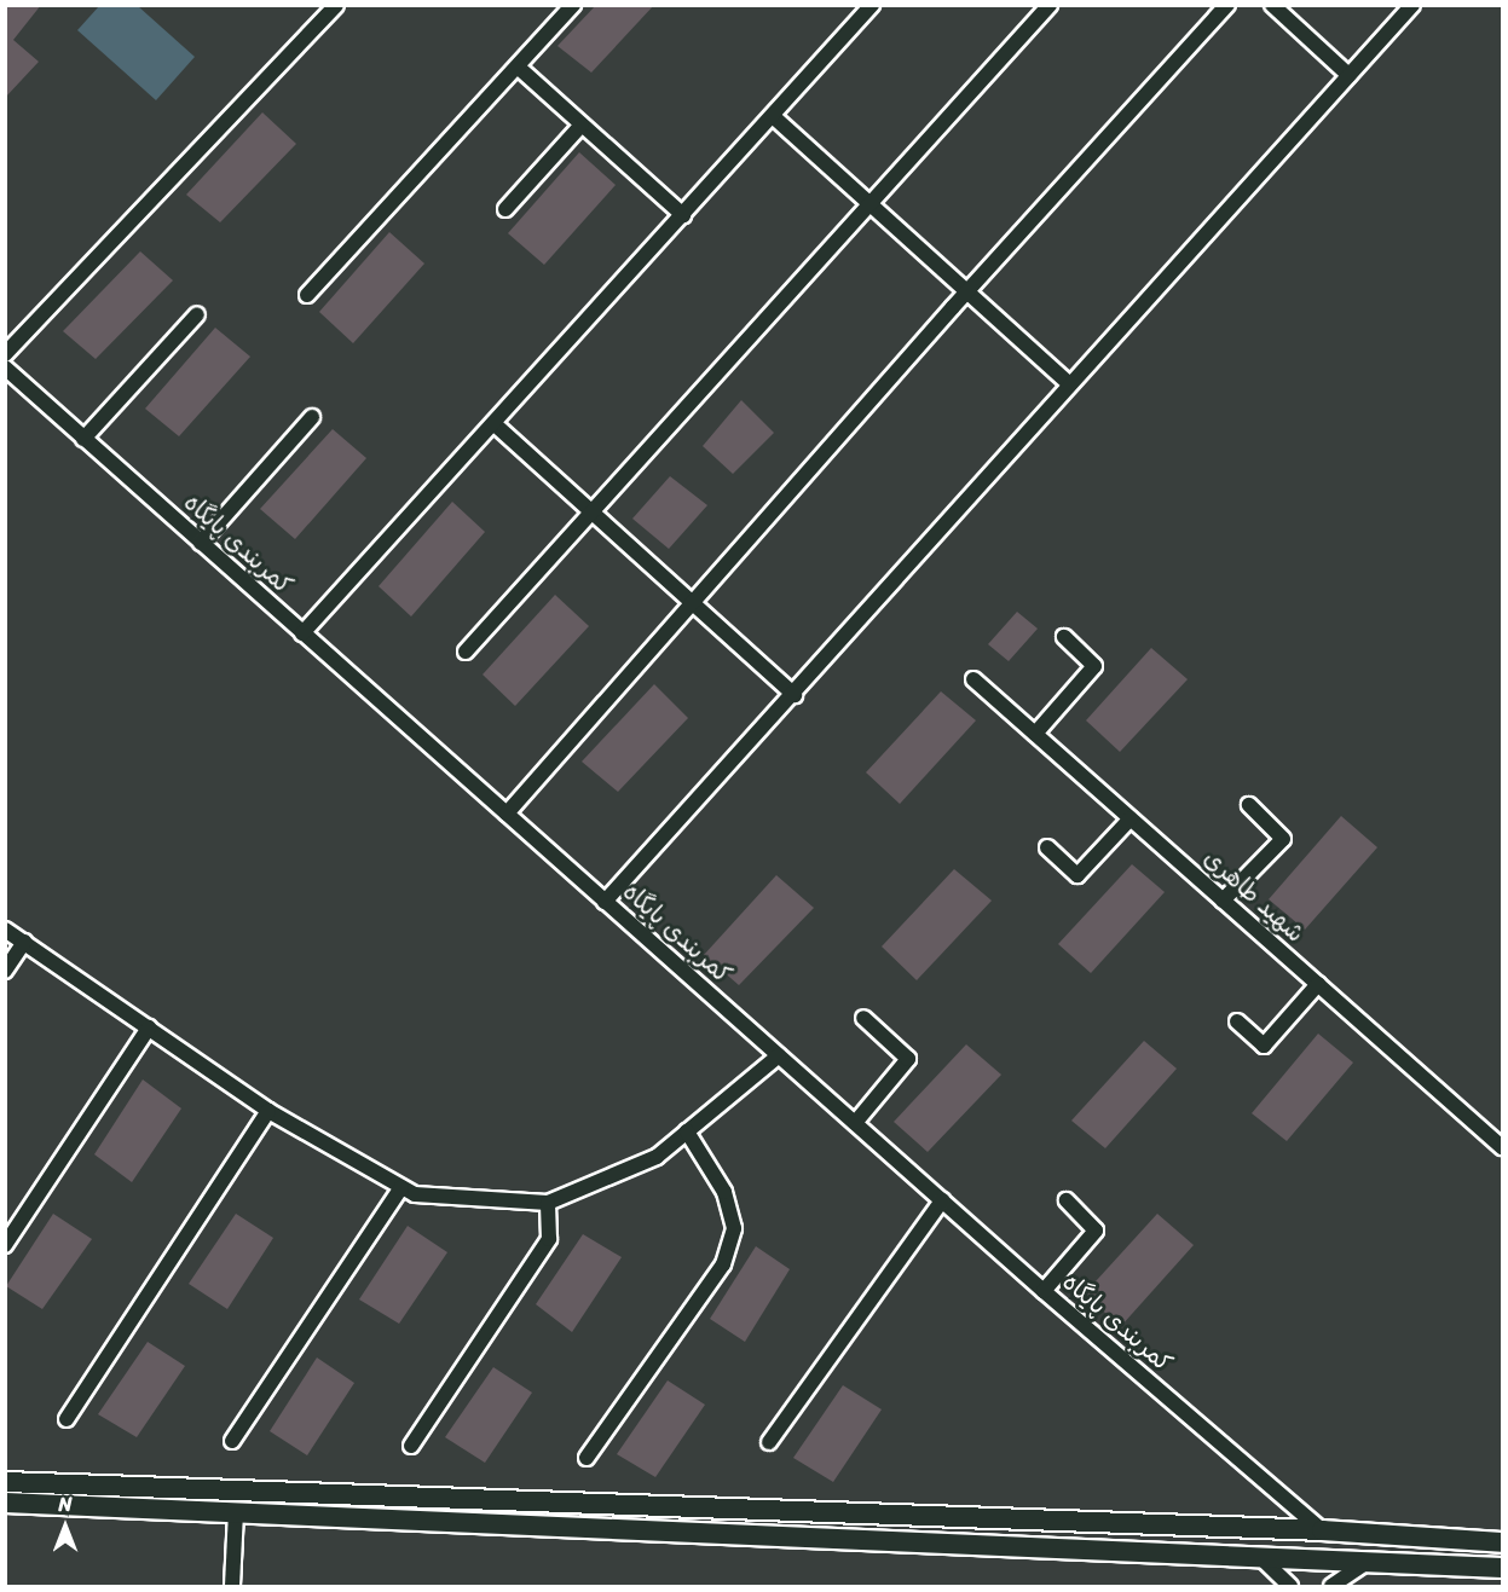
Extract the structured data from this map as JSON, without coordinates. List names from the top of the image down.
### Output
{
  "streets": {
    "street": ["کمربندی پایگاه", "شهید طاهری"]
  },
  "north": "top"
}
